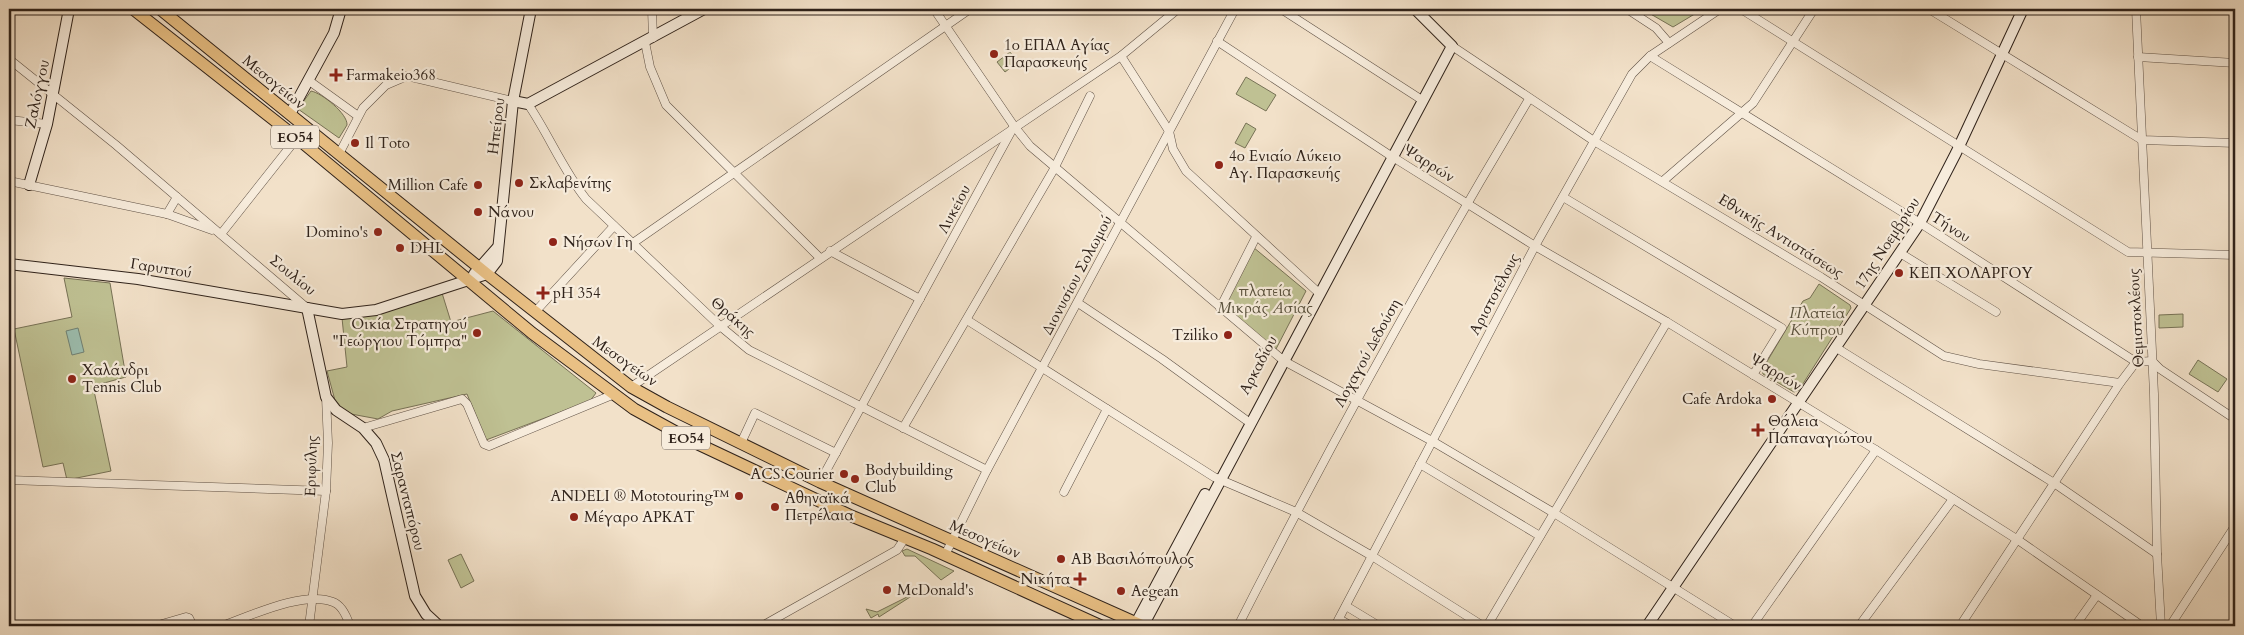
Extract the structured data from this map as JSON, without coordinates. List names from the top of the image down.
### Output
{
  "streets": {
    "main road": ["Μεσογείων", "ΕΟ54"],
    "street": [
      "Ζαλόγγου",
      "Ηπείρου",
      "Ψαρρών",
      "Λυκείου",
      "Τήνου",
      "Εθνικής Αντιστάσεως",
      "17ης Νοεμβρίου",
      "Γαρυττού",
      "Σουλίου",
      "Διονυσίου Σολωμού",
      "Αριστοτέλους",
      "Θράκης",
      "Θεμιστοκλέους",
      "Λοχαγού Δεδούση",
      "Αρκαδίου",
      "Εριφύλης",
      "Σαρανταπόρου"
    ]
  },
  "crossings": [
    ["Μεσογείων", "Ηπείρου"],
    ["Μεσογείων", "Λυκείου"],
    ["Μεσογείων", "Σουλίου"],
    ["Μεσογείων", "Διονυσίου Σολωμού"],
    ["Μεσογείων", "Αρκαδίου"],
    ["Ζαλόγγου", "Σουλίου"],
    ["Ηπείρου", "Σουλίου"],
    ["Ψαρρών", "17ης Νοεμβρίου"],
    ["Ψαρρών", "Διονυσίου Σολωμού"],
    ["Ψαρρών", "Αριστοτέλους"],
    ["Ψαρρών", "Λοχαγού Δεδούση"],
    ["Ψαρρών", "Αρκαδίου"],
    ["Λυκείου", "Θράκης"],
    ["Τήνου", "17ης Νοεμβρίου"],
    ["Τήνου", "Αριστοτέλους"],
    ["Εθνικής Αντιστάσεως", "17ης Νοεμβρίου"],
    ["Εθνικής Αντιστάσεως", "Αριστοτέλους"],
    ["Εθνικής Αντιστάσεως", "Λοχαγού Δεδούση"],
    ["Εθνικής Αντιστάσεως", "Αρκαδίου"],
    ["Γαρυττού", "Σουλίου"],
    ["Γαρυττού", "Εριφύλης"],
    ["Σουλίου", "Εριφύλης"],
    ["Διονυσίου Σολωμού", "Θράκης"],
    ["Εριφύλης", "Σαρανταπόρου"]
  ],
  "parks": ["πλατεία Μικράς Ασίας", "Πλατεία Κύπρου"],
  "places": {
    "other": [
      "1ο ΕΠΑΛ Αγίας Παρασκευής",
      "Il Toto",
      "4ο Ενιαίο Λύκειο Αγ. Παρασκευής",
      "Σκλαβενίτης",
      "Million Cafe",
      "Νάνου",
      "Domino's",
      "Νήσων Γη",
      "DHL",
      "ΚΕΠ ΧΟΛΑΡΓΟΥ",
      "Οικία Στρατηγού \"Γεώργιου Τόμπρα\"",
      "Tziliko",
      "Χαλάνδρι Tennis Club",
      "Cafe Ardoka",
      "ACS Courier",
      "Bodybuilding Club",
      "ANDELI ® Mototouring™",
      "Αθηναϊκά Πετρέλαια",
      "Μέγαρο ΑΡΚΑΤ",
      "ΑΒ Βασιλόπουλος",
      "McDonald's",
      "Aegean"
    ],
    "health": [
      "Farmakeio368",
      "pH 354",
      "Θάλεια Παπαναγιώτου",
      "Νικήτα"
    ]
  }
}
